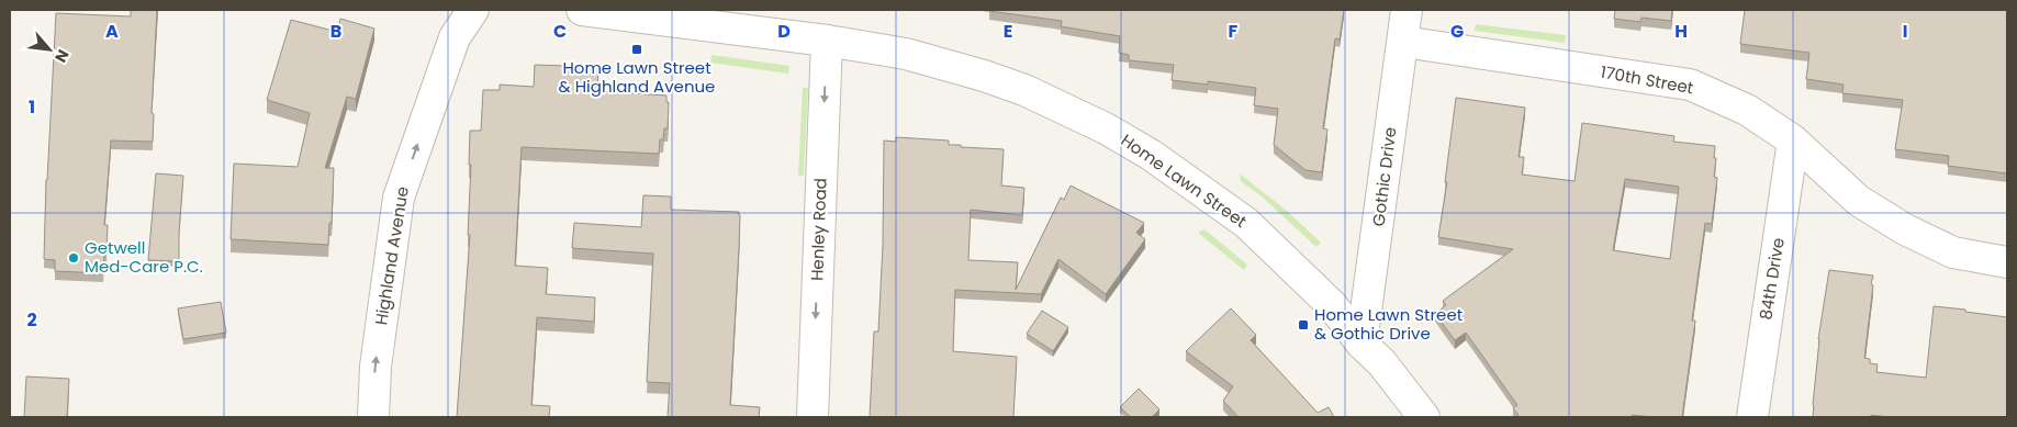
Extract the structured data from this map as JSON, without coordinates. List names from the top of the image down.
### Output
{
  "streets": {
    "street": [
      "170th Street",
      "Gothic Drive",
      "Home Lawn Street",
      "Henley Road",
      "Highland Avenue",
      "84th Drive"
    ]
  },
  "crossings": [
    ["170th Street", "Gothic Drive"],
    ["170th Street", "84th Drive"],
    ["Gothic Drive", "Home Lawn Street"],
    ["Home Lawn Street", "Henley Road"]
  ],
  "one_way": ["Henley Road", "Highland Avenue"],
  "places": {
    "transit": ["Home Lawn Street & Highland Avenue", "Home Lawn Street & Gothic Drive"],
    "other": ["Getwell Med-Care P.C."]
  },
  "north": "bottom right",
  "grid": {
    "columns": [
      "A",
      "B",
      "C",
      "D",
      "E",
      "F",
      "G",
      "H",
      "I"
    ],
    "rows": ["1", "2"]
  }
}
